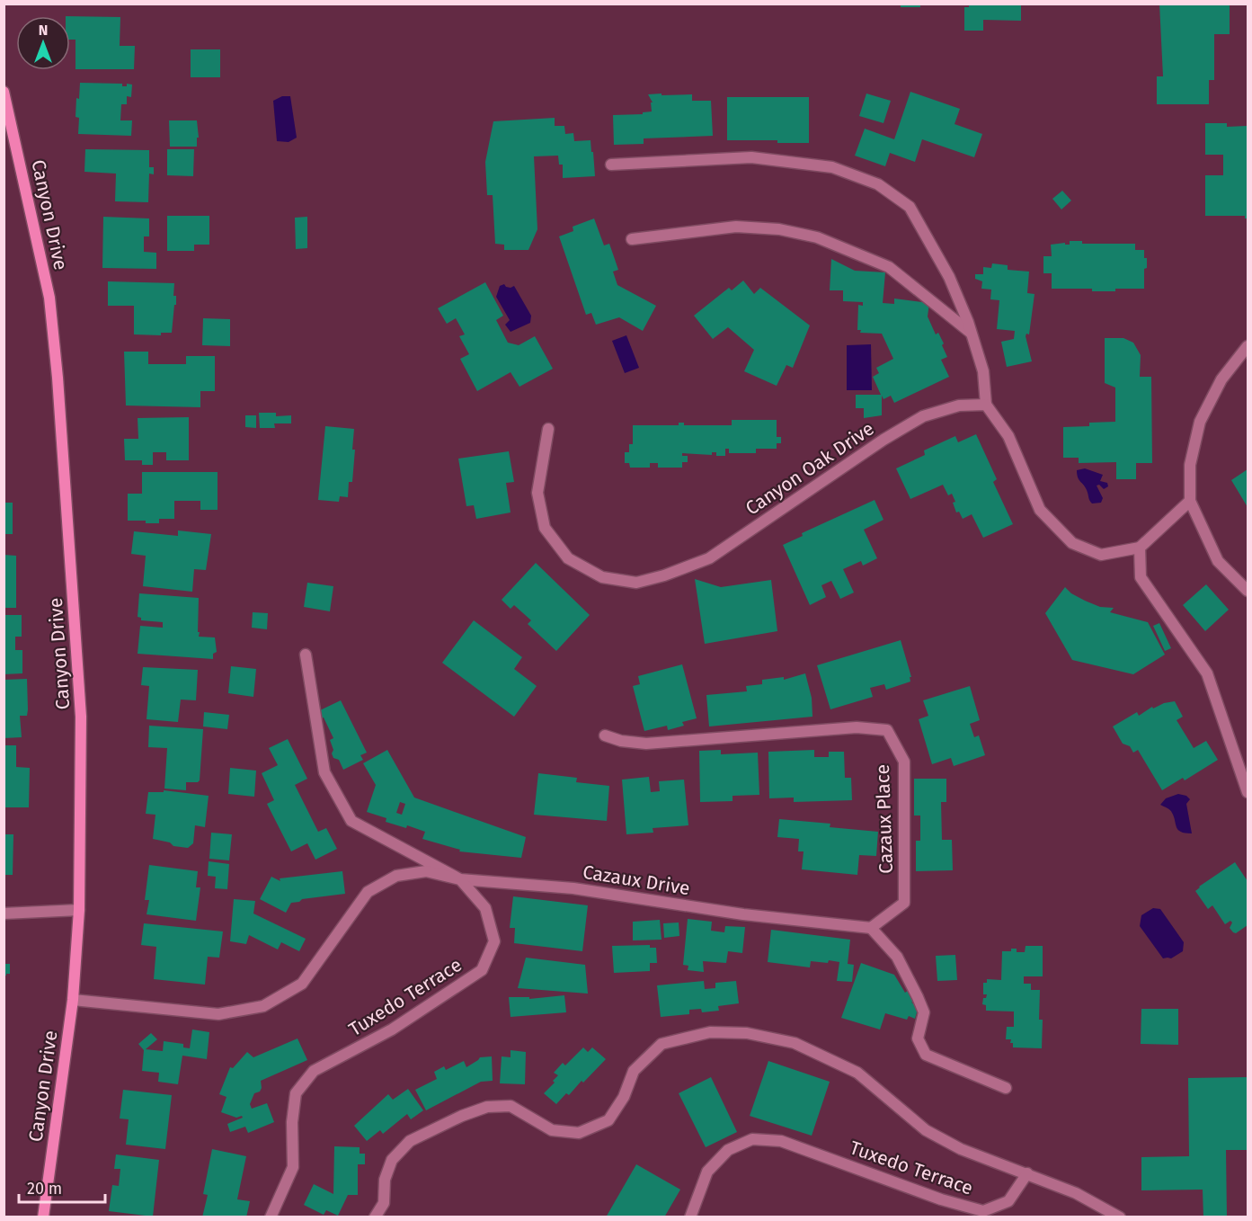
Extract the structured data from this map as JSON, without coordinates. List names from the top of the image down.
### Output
{
  "streets": {
    "street": [
      "Canyon Drive",
      "Canyon Oak Drive",
      "Cazaux Place",
      "Cazaux Drive",
      "Tuxedo Terrace"
    ]
  },
  "crossings": [
    ["Cazaux Place", "Cazaux Drive"],
    ["Cazaux Drive", "Tuxedo Terrace"]
  ],
  "scale_bar": "20 m",
  "north": "top"
}
